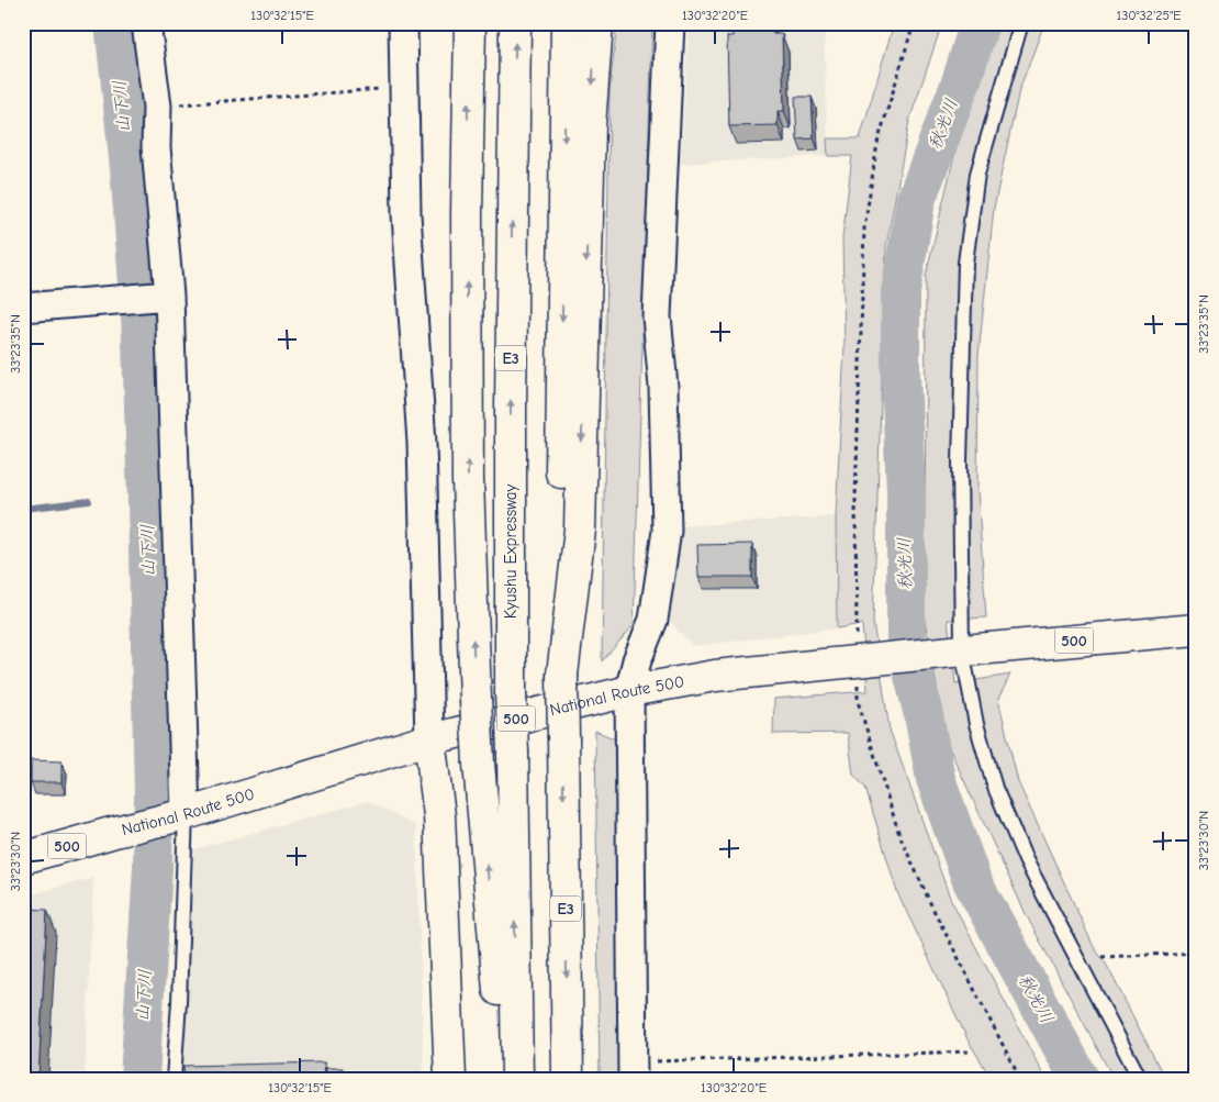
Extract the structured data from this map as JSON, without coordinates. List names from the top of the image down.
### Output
{
  "streets": {
    "main road": [
      "E3",
      "Kyushu Expressway",
      "500",
      "National Route 500"
    ]
  },
  "water": ["山下川", "秋光川"],
  "coordinates": [
    "130°32'15\"E",
    "130°32'20\"E",
    "130°32'25\"E",
    "33°23'35\"N",
    "33°23'30\"N"
  ]
}
